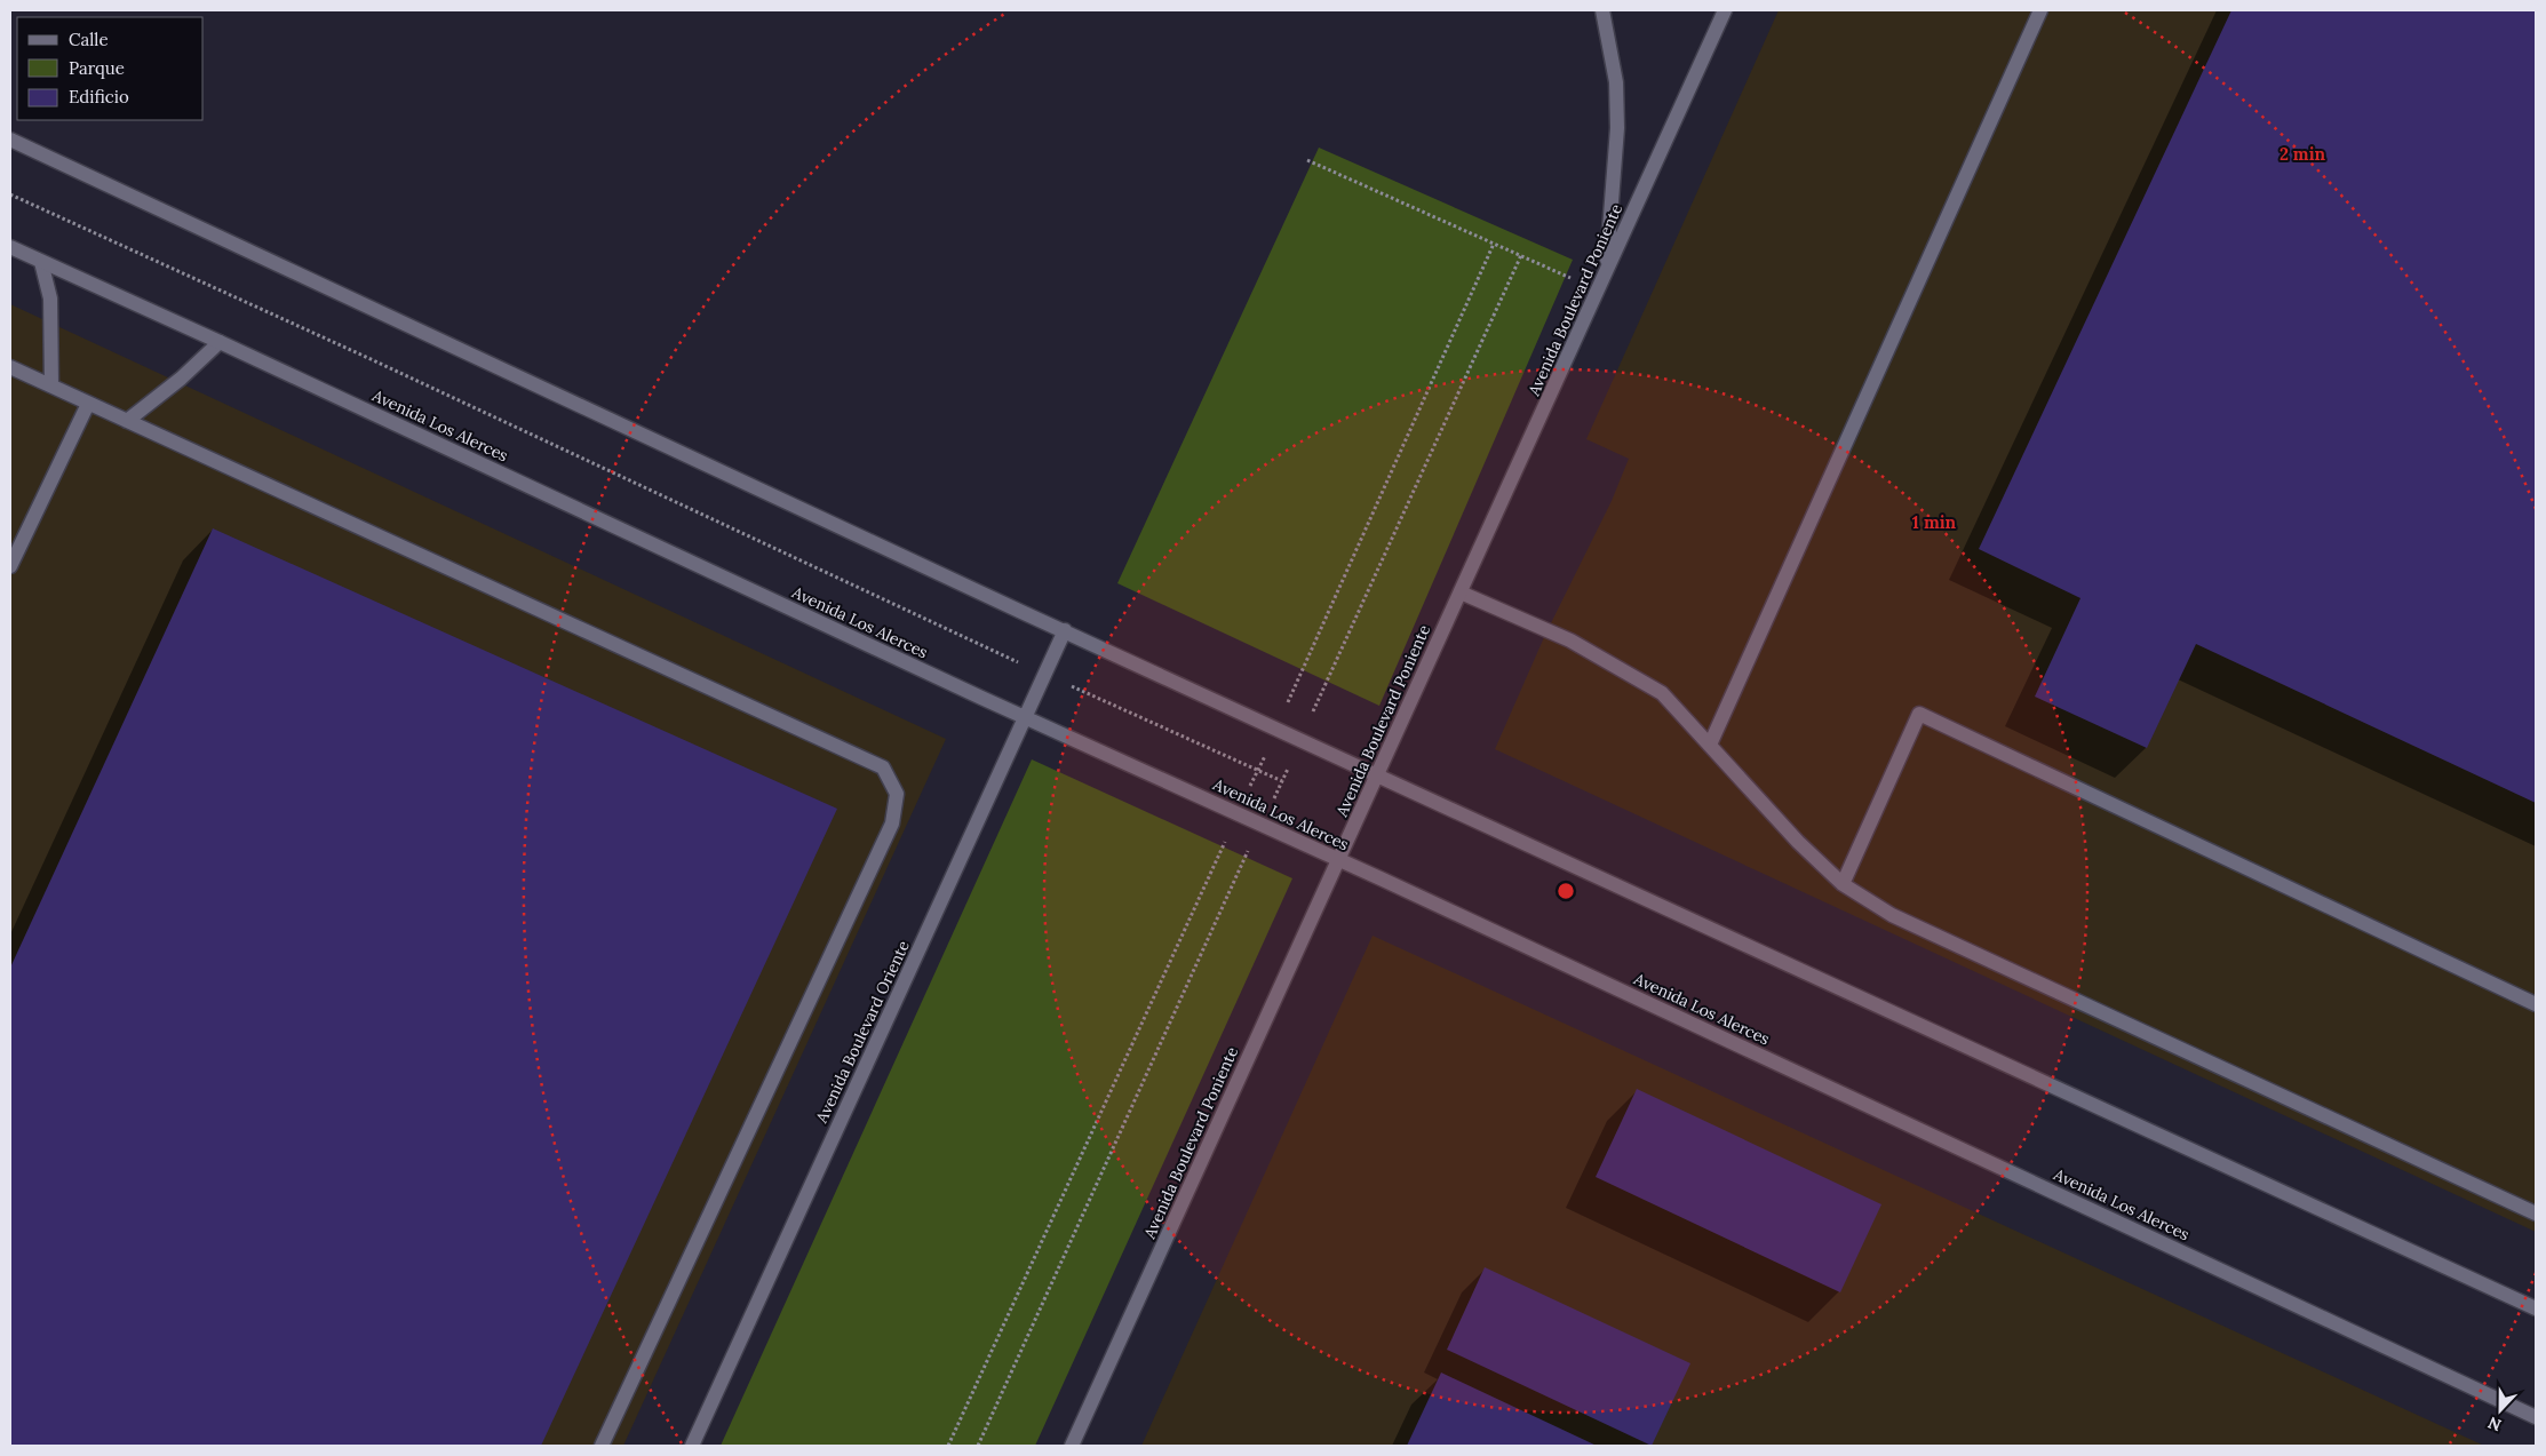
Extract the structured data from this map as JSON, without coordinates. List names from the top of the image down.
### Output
{
  "streets": {
    "street": ["Avenida Boulevard Poniente", "Avenida Los Alerces", "Avenida Boulevard Oriente"]
  },
  "crossings": [
    ["Avenida Boulevard Poniente", "Avenida Los Alerces"],
    ["Avenida Los Alerces", "Avenida Boulevard Oriente"]
  ],
  "legend": ["Calle", "Parque", "Edificio"],
  "north": "bottom",
  "rings": ["2 min", "1 min"]
}
